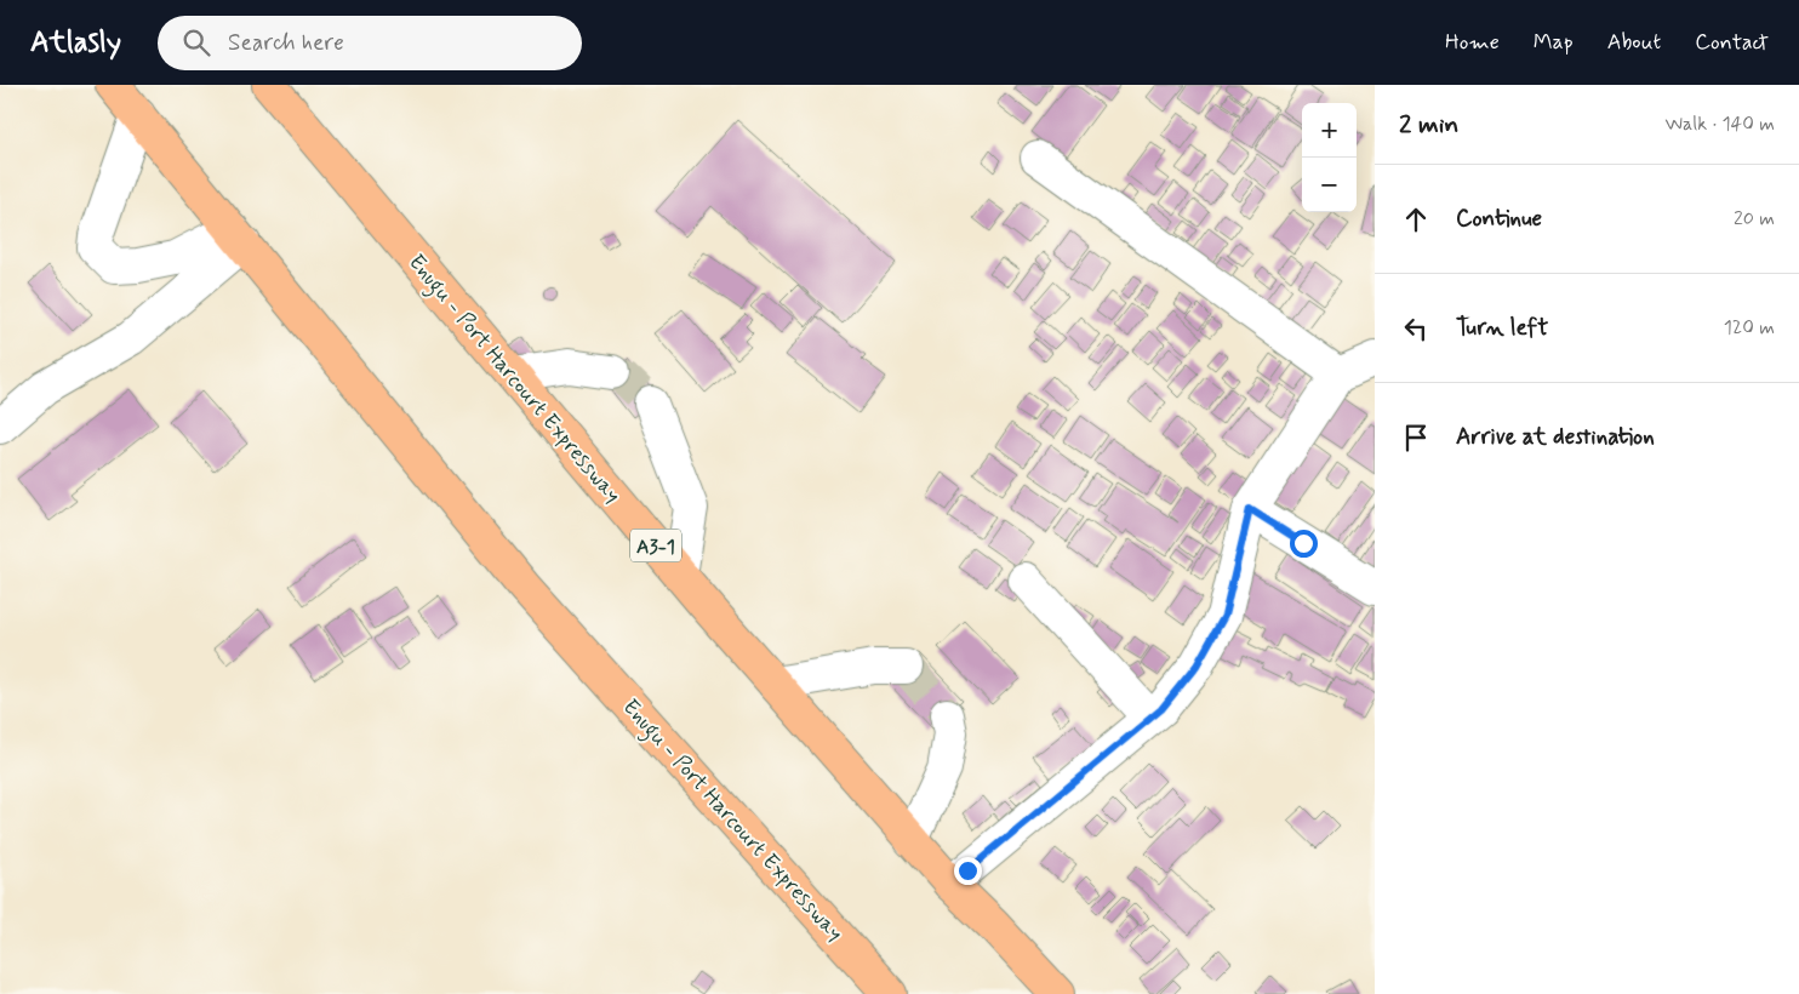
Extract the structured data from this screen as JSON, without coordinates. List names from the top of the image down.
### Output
{
  "streets": {
    "highway": ["Enugu - Port Harcourt Expressway", "A3-1"]
  },
  "page": {
    "header": "Atlasly",
    "search": "Search here",
    "nav": [
      "Home",
      "Map",
      "About",
      "Contact"
    ],
    "heading": ["2 min", "Walk · 140 m"],
    "map_buttons": ["+", "−"],
    "list": [
      ["Continue", "20 m"],
      ["Turn left", "120 m"],
      "Arrive at destination"
    ]
  }
}
